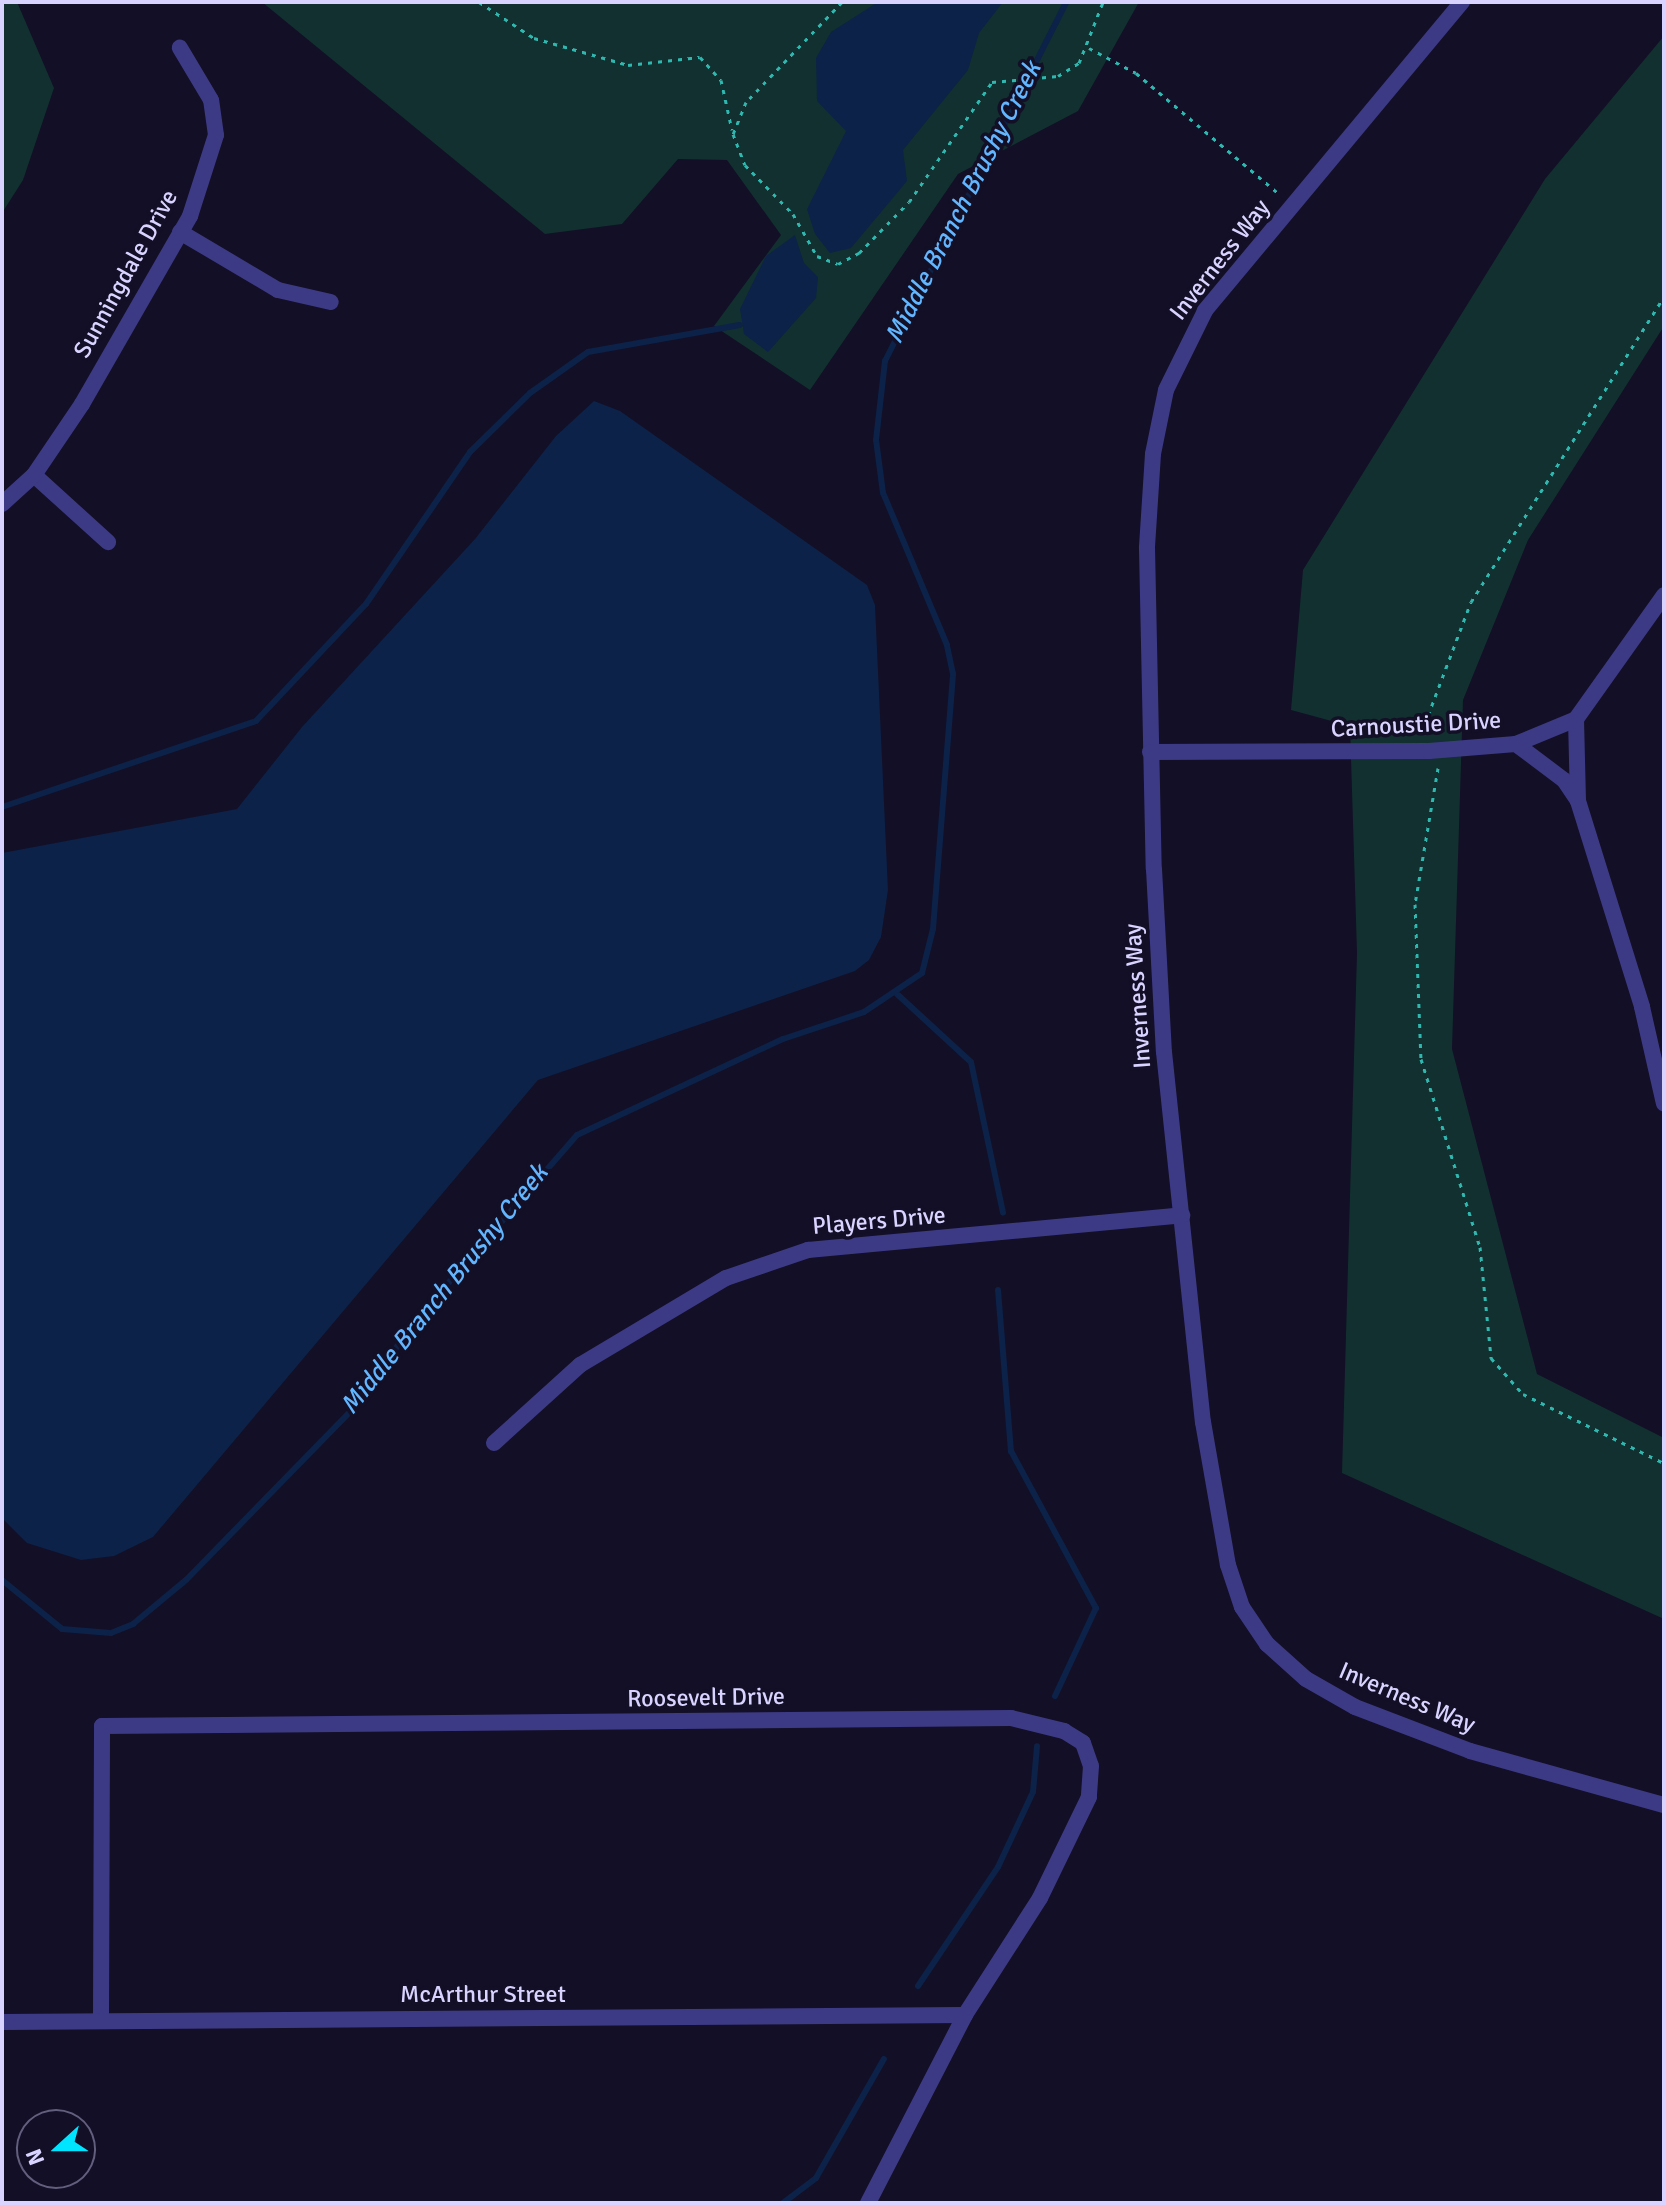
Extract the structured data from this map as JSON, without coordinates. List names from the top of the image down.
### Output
{
  "streets": {
    "street": [
      "Inverness Way",
      "Sunningdale Drive",
      "Carnoustie Drive",
      "Players Drive",
      "Roosevelt Drive",
      "McArthur Street"
    ]
  },
  "crossings": [
    ["Inverness Way", "Carnoustie Drive"],
    ["Inverness Way", "Players Drive"],
    ["Roosevelt Drive", "McArthur Street"]
  ],
  "water": ["Middle Branch Brushy Creek"],
  "north": "left"
}
